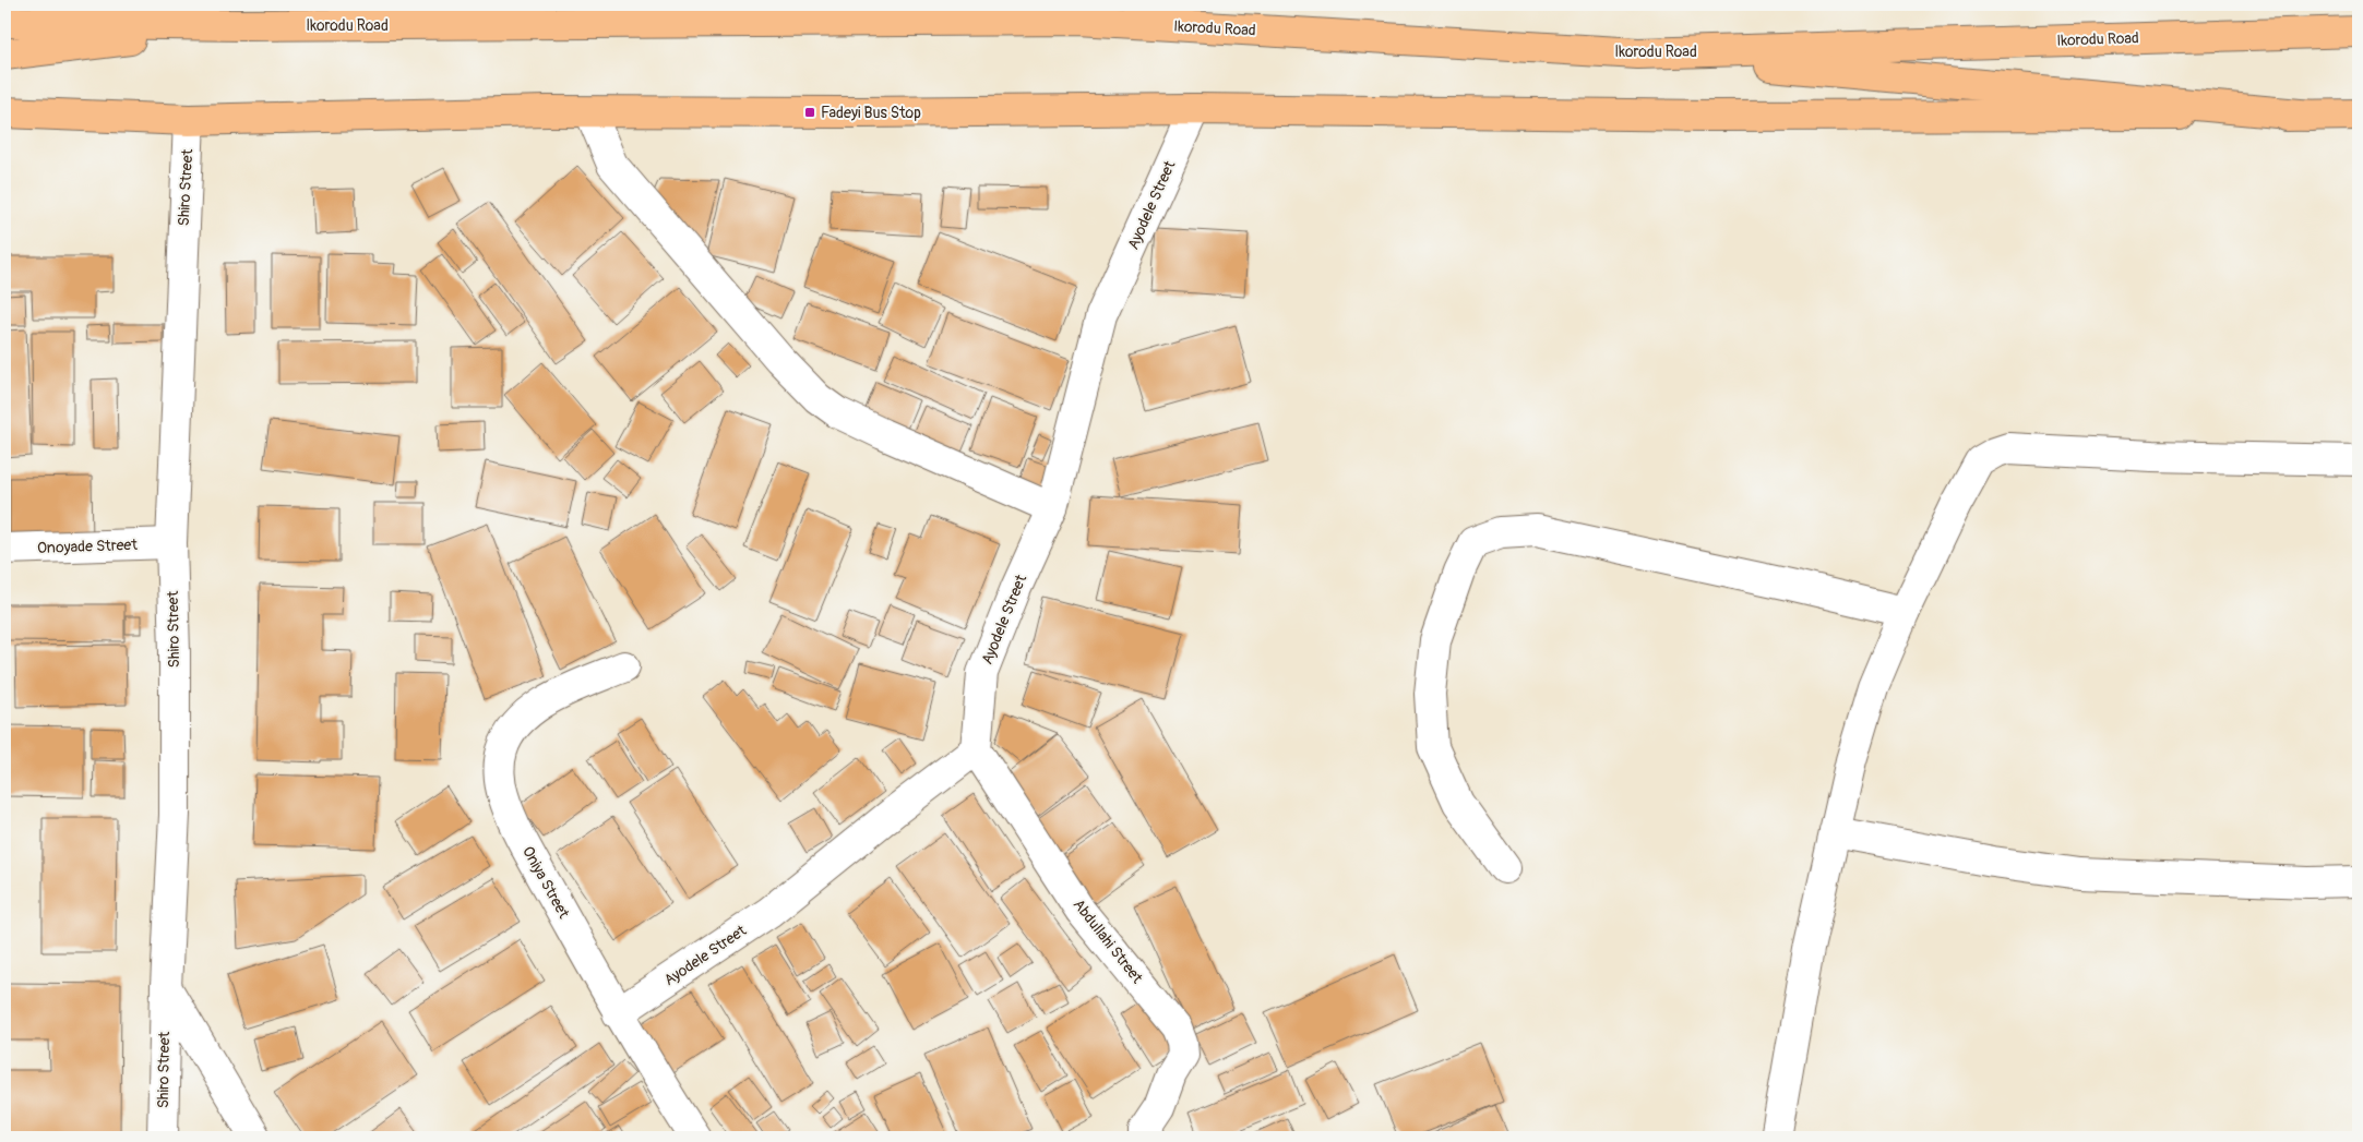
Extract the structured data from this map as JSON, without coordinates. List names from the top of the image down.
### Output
{
  "streets": {
    "main road": ["Ikorodu Road"],
    "street": [
      "Shiro Street",
      "Ayodele Street",
      "Onoyade Street",
      "Oniya Street",
      "Abdullahi Street"
    ]
  },
  "crossings": [
    ["Shiro Street", "Onoyade Street"],
    ["Ayodele Street", "Oniya Street"],
    ["Ayodele Street", "Abdullahi Street"]
  ],
  "places": {
    "transit": ["Fadeyi Bus Stop"]
  }
}
